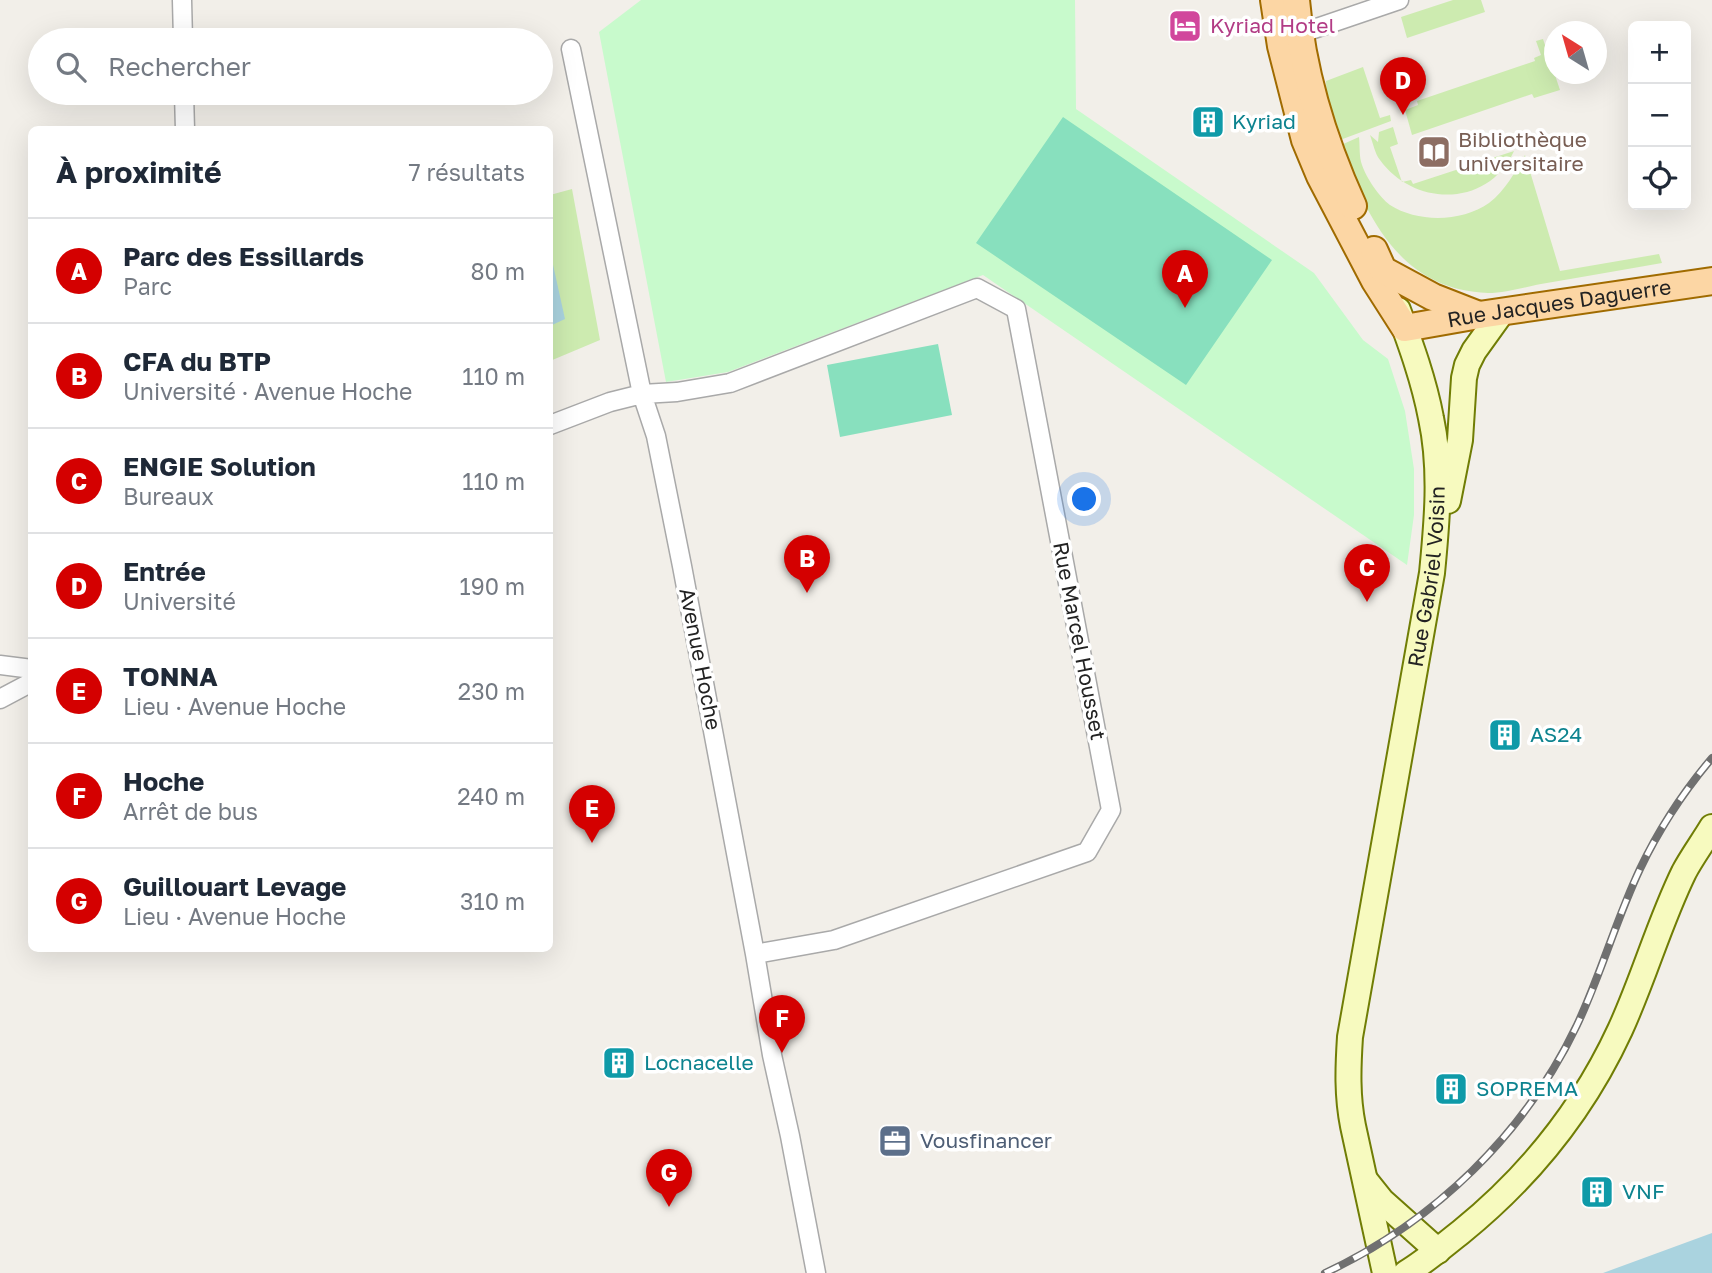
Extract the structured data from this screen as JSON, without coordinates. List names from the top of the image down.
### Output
{
  "streets": {
    "main road": ["Rue Jacques Daguerre", "Rue Gabriel Voisin"],
    "street": ["Rue Marcel Housset", "Avenue Hoche"]
  },
  "crossings": [
    ["Rue Jacques Daguerre", "Rue Gabriel Voisin"],
    ["Rue Marcel Housset", "Avenue Hoche"]
  ],
  "places": {
    "hotel": ["Kyriad Hotel"],
    "building": [
      "Kyriad",
      "AS24",
      "Locnacelle",
      "SOPREMA",
      "VNF"
    ],
    "library": ["Bibliothèque universitaire"],
    "office": ["Vousfinancer"]
  },
  "north": "top left",
  "page": {
    "map_buttons": ["+", "−"],
    "search": "Rechercher",
    "pins": [
      "D",
      "A",
      "B",
      "C",
      "E",
      "F",
      "G"
    ],
    "heading": ["À proximité", "7 résultats"],
    "list": [
      {
        "mark": "A",
        "name": "Parc des Essillards",
        "note": "Parc",
        "value": "80 m"
      },
      {
        "mark": "B",
        "name": "CFA du BTP",
        "note": "Université · Avenue Hoche",
        "value": "110 m"
      },
      {
        "mark": "C",
        "name": "ENGIE Solution",
        "note": "Bureaux",
        "value": "110 m"
      },
      {
        "mark": "D",
        "name": "Entrée",
        "note": "Université",
        "value": "190 m"
      },
      {
        "mark": "E",
        "name": "TONNA",
        "note": "Lieu · Avenue Hoche",
        "value": "230 m"
      },
      {
        "mark": "F",
        "name": "Hoche",
        "note": "Arrêt de bus",
        "value": "240 m"
      },
      {
        "mark": "G",
        "name": "Guillouart Levage",
        "note": "Lieu · Avenue Hoche",
        "value": "310 m"
      }
    ]
  }
}
